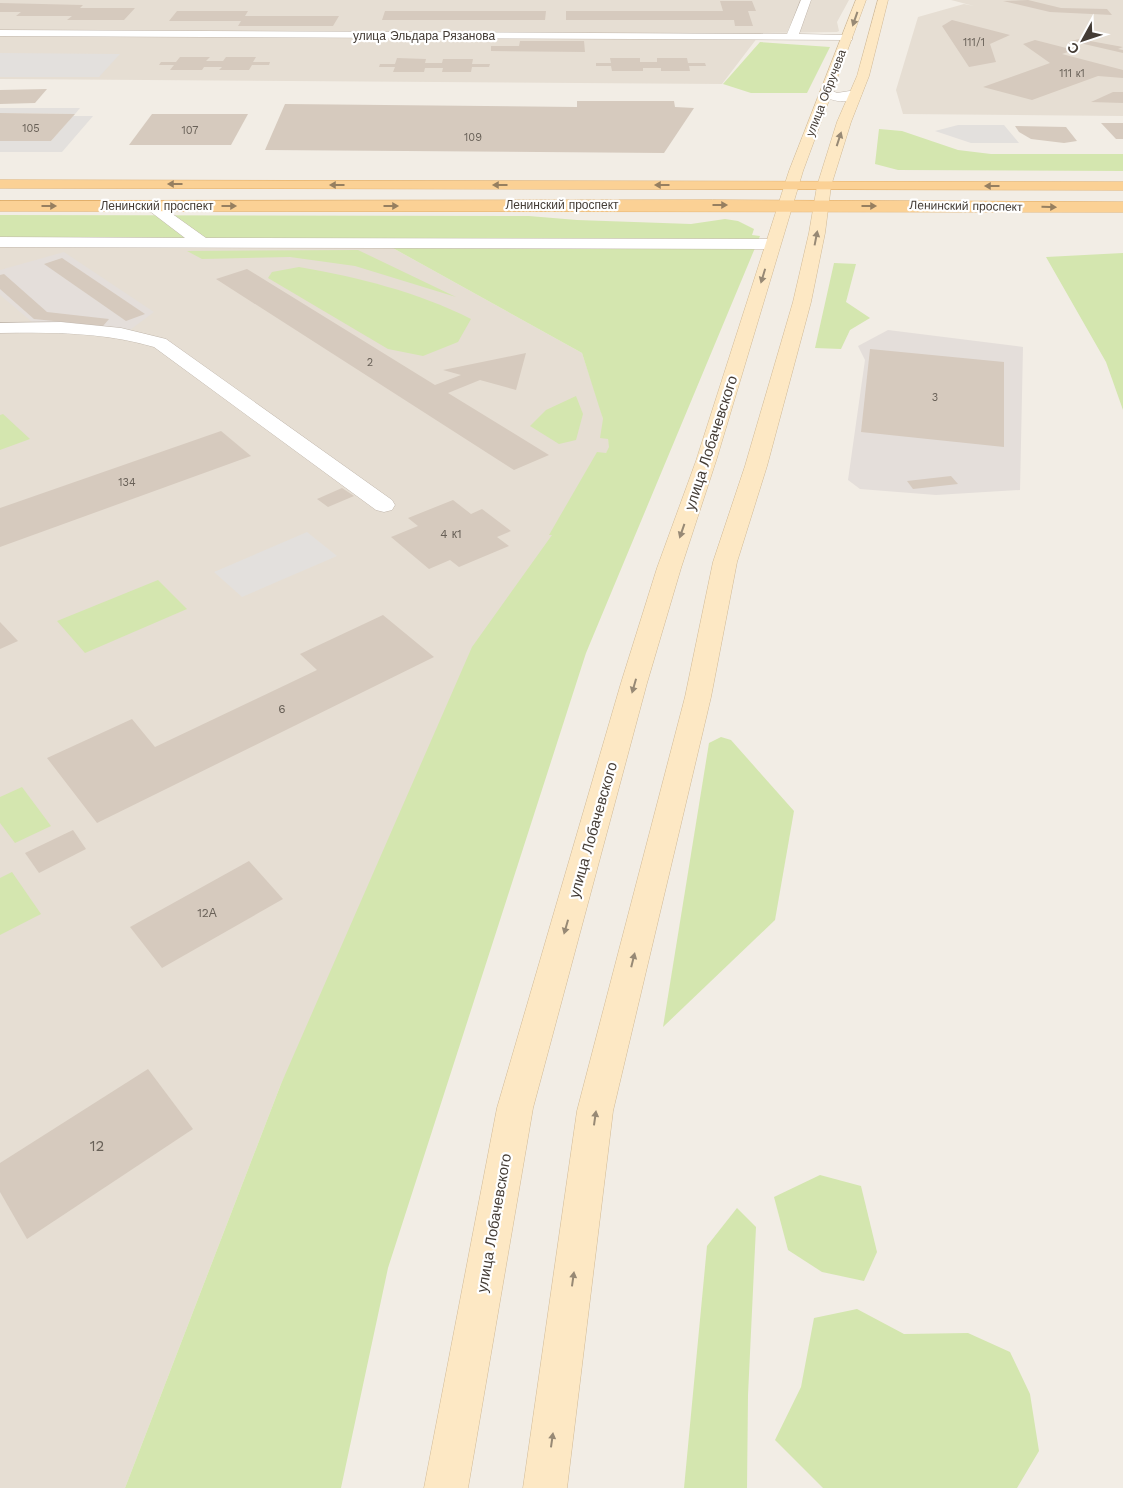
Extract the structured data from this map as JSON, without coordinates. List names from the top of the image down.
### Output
{
  "streets": {
    "main road": ["улица Обручева", "Ленинский проспект", "улица Лобачевского"],
    "street": ["улица Эльдара Рязанова"]
  },
  "crossings": [
    ["улица Эльдара Рязанова", "улица Обручева"],
    ["улица Обручева", "Ленинский проспект"],
    ["улица Обручева", "улица Лобачевского"],
    ["Ленинский проспект", "улица Лобачевского"]
  ],
  "house_numbers": [
    "111/1",
    "111 к1",
    "105",
    "107",
    "109",
    "2",
    "3",
    "134",
    "4 к1",
    "6",
    "12А",
    "12"
  ],
  "north": "bottom left"
}
